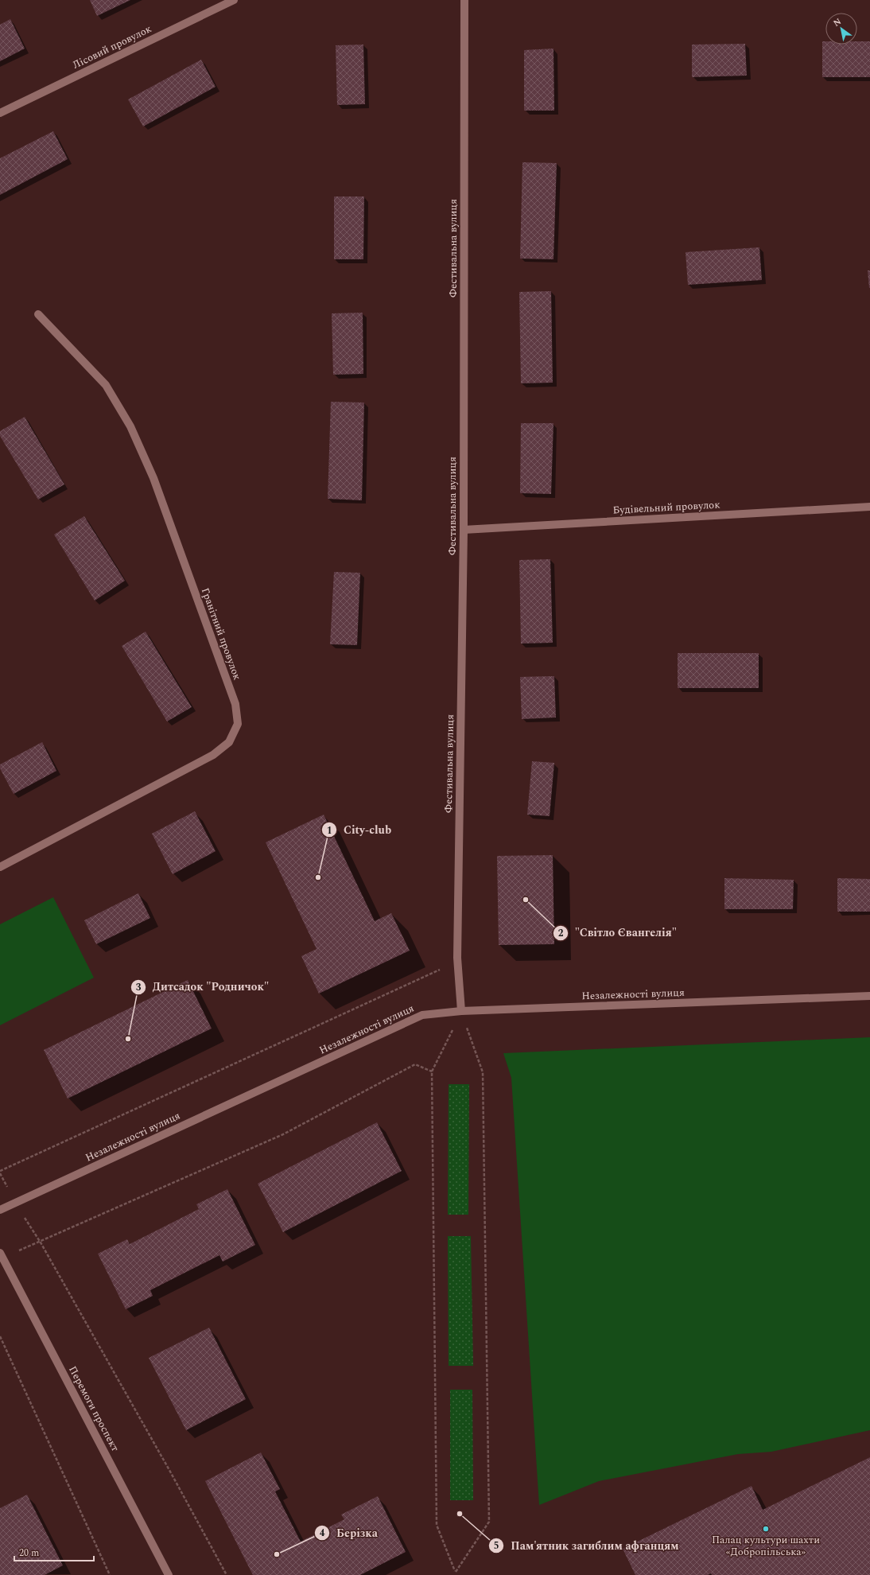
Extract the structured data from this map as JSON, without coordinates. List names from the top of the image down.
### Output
{
  "streets": {
    "street": [
      "Лісовий провулок",
      "Фестивальна вулиця",
      "Будівельний провулок",
      "Гранітний провулок",
      "Незалежності вулиця",
      "Перемоги проспект"
    ]
  },
  "crossings": [
    ["Фестивальна вулиця", "Будівельний провулок"],
    ["Фестивальна вулиця", "Незалежності вулиця"]
  ],
  "places": [
    "City-club",
    "\"Світло Євангелія\"",
    "Дитсадок \"Родничок\"",
    "Пам'ятник загиблим афганцям",
    "Палац культури шахти «Добропільська»",
    "Берізка"
  ],
  "scale_bar": "20 m",
  "north": "top left"
}
